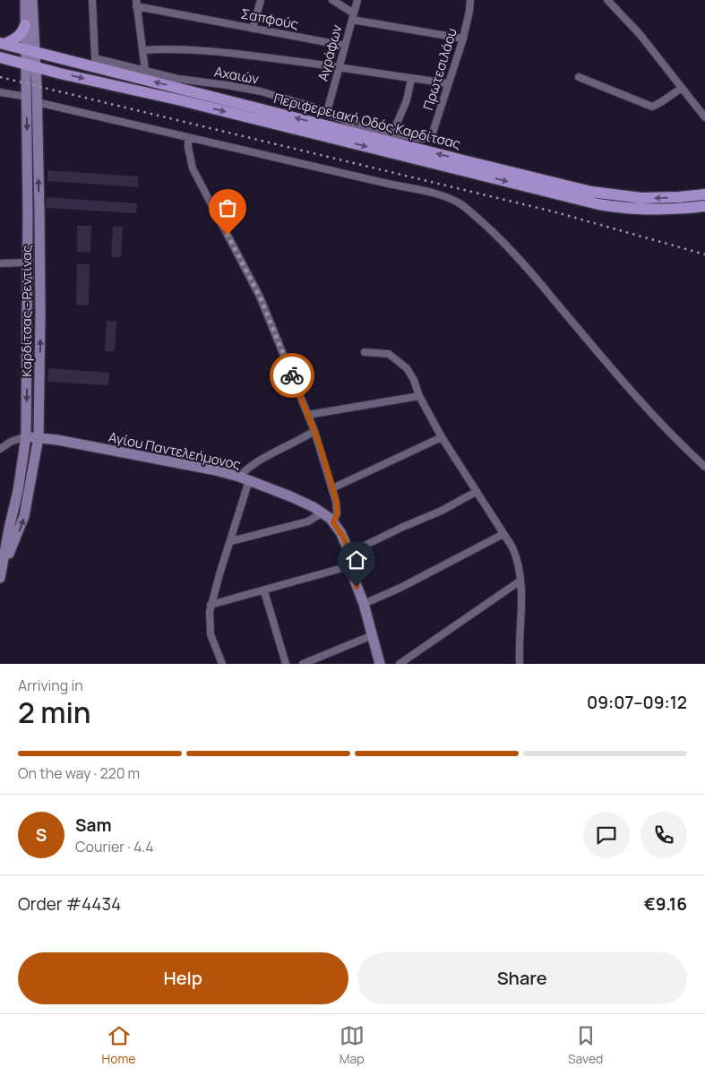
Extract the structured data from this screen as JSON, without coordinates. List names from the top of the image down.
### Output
{
  "streets": {
    "main road": ["Περιφερειακή Οδός Καρδίτσας", "Καρδίτσας - Ρεντίνας", "Αγίου Παντελεήμονος"],
    "street": [
      "Σαπφούς",
      "Αγράφων",
      "Πρωτεσιλάου",
      "Αχαιών"
    ]
  },
  "crossings": [
    ["Σαπφούς", "Αγράφων"],
    ["Αγράφων", "Αχαιών"],
    ["Πρωτεσιλάου", "Αχαιών"],
    ["Περιφερειακή Οδός Καρδίτσας", "Καρδίτσας - Ρεντίνας"],
    ["Καρδίτσας - Ρεντίνας", "Αγίου Παντελεήμονος"]
  ],
  "page": {
    "heading": ["2 min", "Arriving in", "09:07–09:12"],
    "panel": [
      "Sam",
      "Courier · 4.4",
      "Order #4434",
      "€9.16"
    ],
    "bar": "On the way · 220 m",
    "round": "S",
    "buttons": ["Help", "Share"],
    "tabs": ["Home", "Map", "Saved"]
  }
}
